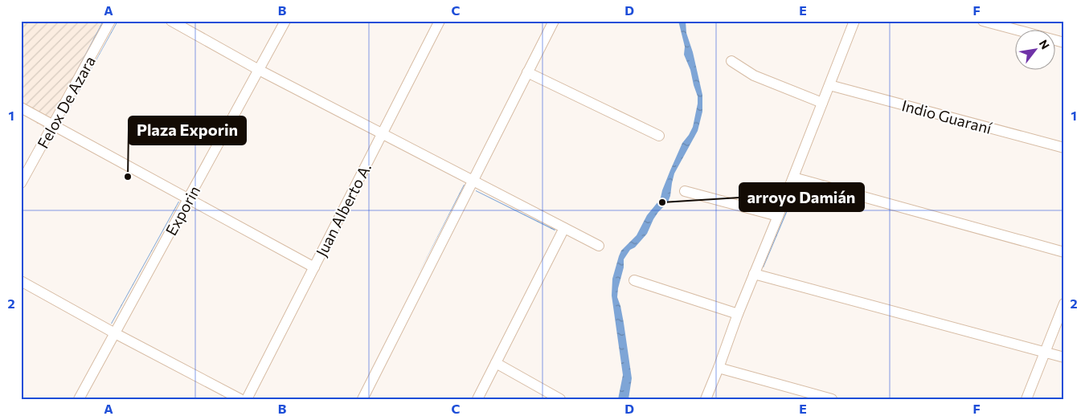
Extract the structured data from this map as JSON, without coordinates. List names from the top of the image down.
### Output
{
  "streets": {
    "street": [
      "Felox De Azara",
      "Indio Guaraní",
      "Juan Alberto A.",
      "Exporin"
    ]
  },
  "places": ["Plaza Exporin", "arroyo Damián"],
  "north": "top right",
  "grid": {
    "columns": [
      "A",
      "B",
      "C",
      "D",
      "E",
      "F"
    ],
    "rows": ["1", "2"]
  }
}
